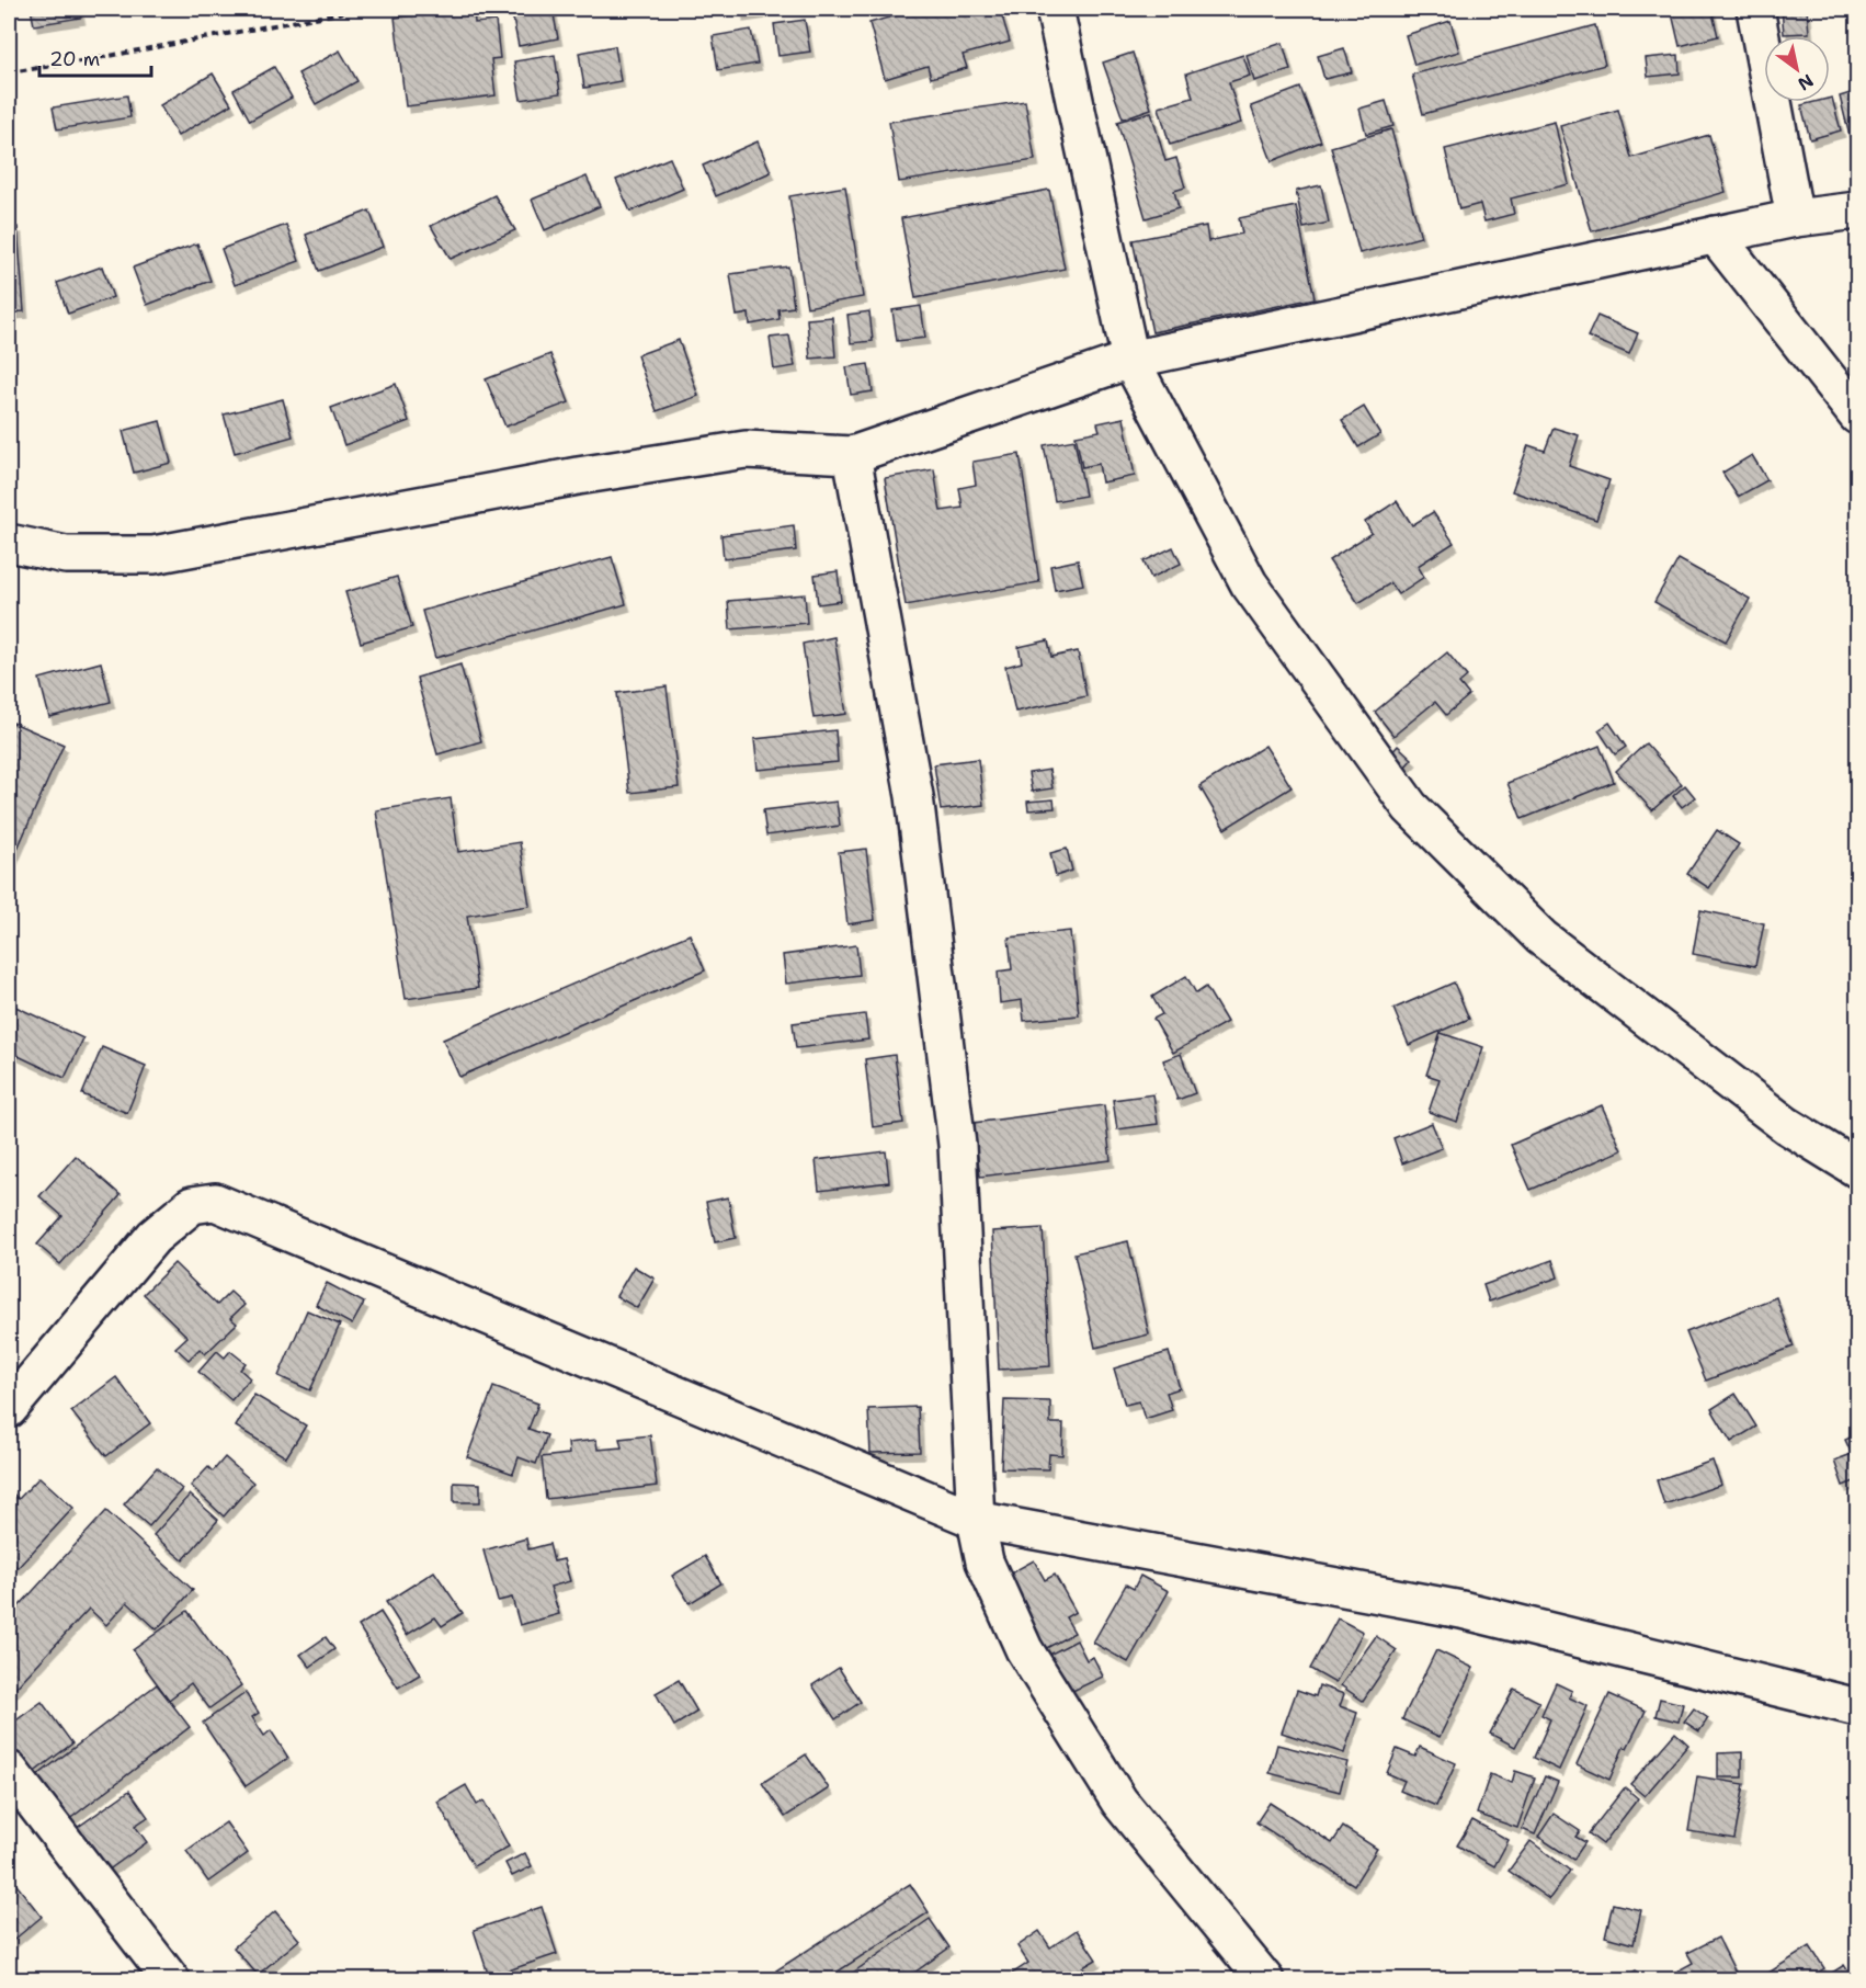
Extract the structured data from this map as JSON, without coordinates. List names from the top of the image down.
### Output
{
  "scale_bar": "20 m",
  "north": "bottom right"
}
